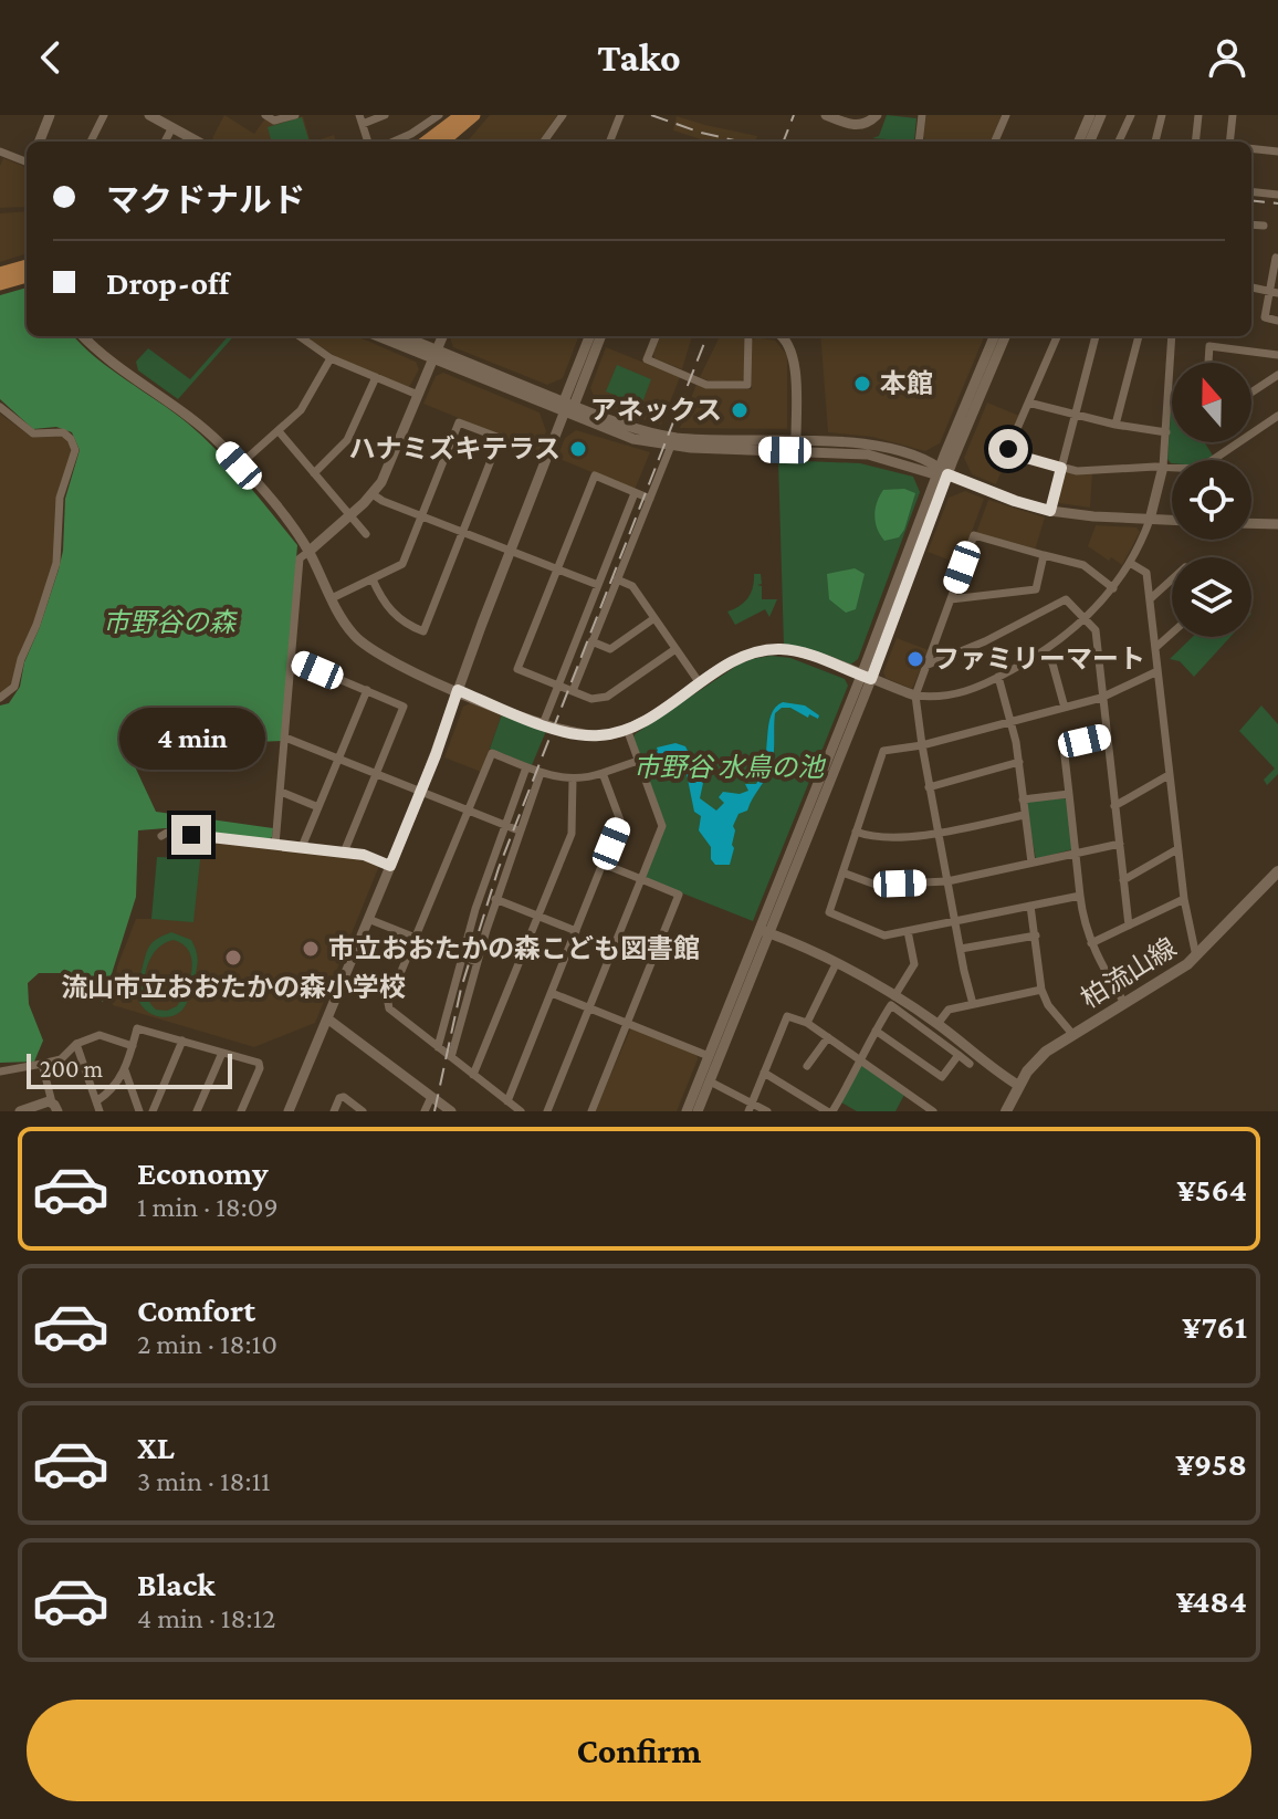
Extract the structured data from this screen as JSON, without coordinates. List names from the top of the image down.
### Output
{
  "streets": {
    "main road": ["柏流山線"]
  },
  "parks": ["市野谷の森", "市野谷 水鳥の池"],
  "places": [
    "本館",
    "アネックス",
    "ハナミズキテラス",
    "ファミリーマート",
    "市立おおたかの森こども図書館",
    "流山市立おおたかの森小学校"
  ],
  "scale_bar": "200 m",
  "north": "top",
  "page": {
    "header": "Tako",
    "banner": ["マクドナルド", "Drop-off"],
    "bubble": "4 min",
    "scale": "200 m",
    "list": [
      {
        "name": "Economy",
        "note": "1 min · 18:09",
        "value": "¥564"
      },
      {
        "name": "Comfort",
        "note": "2 min · 18:10",
        "value": "¥761"
      },
      {
        "name": "XL",
        "note": "3 min · 18:11",
        "value": "¥958"
      },
      {
        "name": "Black",
        "note": "4 min · 18:12",
        "value": "¥484"
      }
    ],
    "buttons": "Confirm"
  }
}
